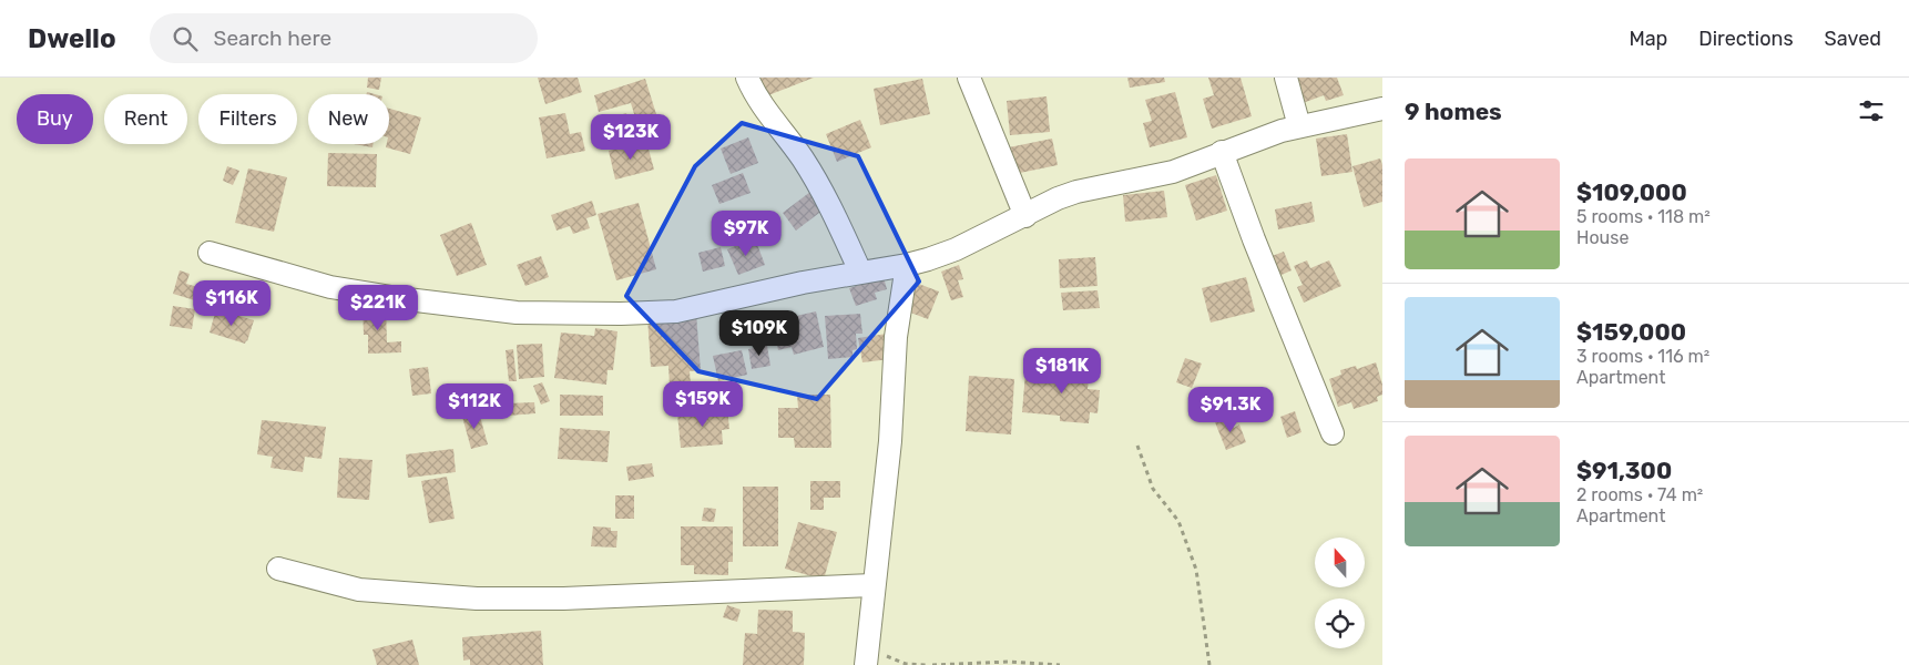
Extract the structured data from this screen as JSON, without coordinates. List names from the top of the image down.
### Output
{
  "north": "top",
  "page": {
    "header": "Dwello",
    "search": "Search here",
    "nav": ["Map", "Directions", "Saved"],
    "heading": "9 homes",
    "chip": [
      "Buy",
      "Rent",
      "Filters",
      "New"
    ],
    "price": [
      "$123K",
      "$97K",
      "$116K",
      "$221K",
      "$109K",
      "$181K",
      "$159K",
      "$112K",
      "$91.3K"
    ],
    "list": [
      {
        "name": "$109,000",
        "note": "5 rooms · 118 m² · House"
      },
      {
        "name": "$159,000",
        "note": "3 rooms · 116 m² · Apartment"
      },
      {
        "name": "$91,300",
        "note": "2 rooms · 74 m² · Apartment"
      }
    ]
  }
}
